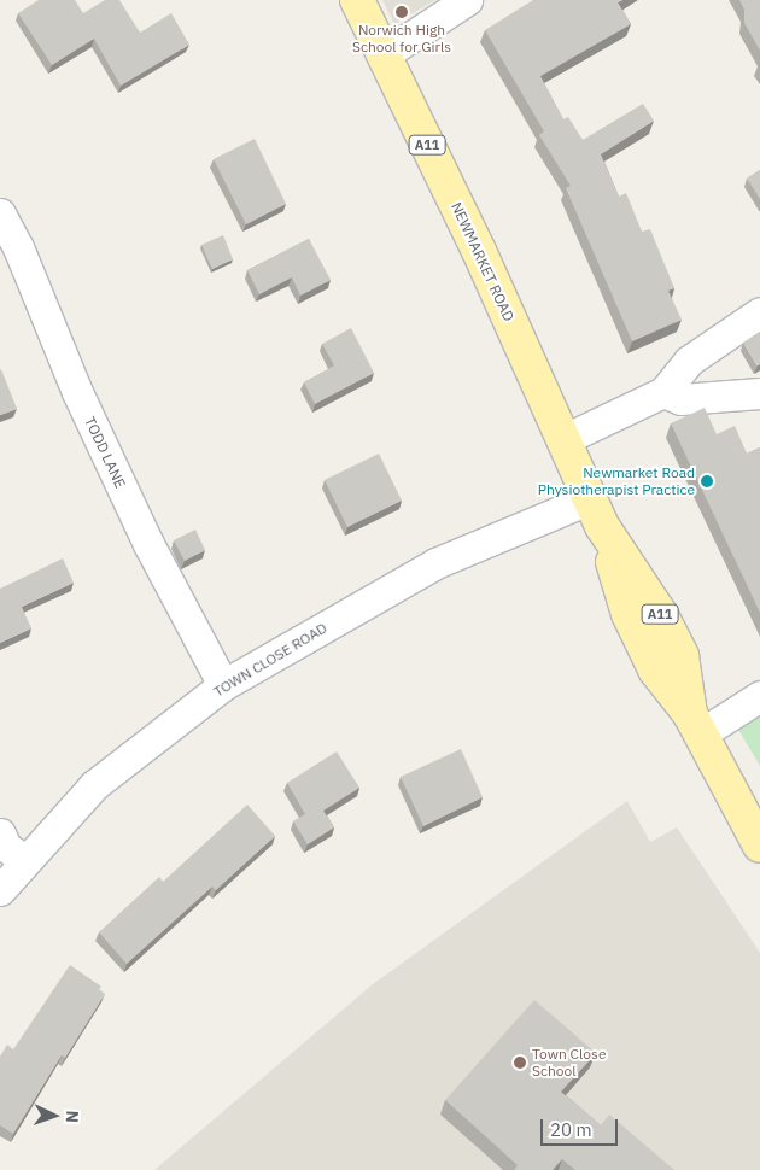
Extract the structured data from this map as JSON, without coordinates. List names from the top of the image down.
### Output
{
  "streets": {
    "main road": ["A11", "NEWMARKET ROAD"],
    "street": ["TODD LANE", "TOWN CLOSE ROAD"]
  },
  "crossings": [
    ["NEWMARKET ROAD", "TOWN CLOSE ROAD"],
    ["TODD LANE", "TOWN CLOSE ROAD"]
  ],
  "places": ["Norwich High School for Girls", "Newmarket Road Physiotherapist Practice", "Town Close School"],
  "scale_bar": "20 m",
  "north": "right"
}
